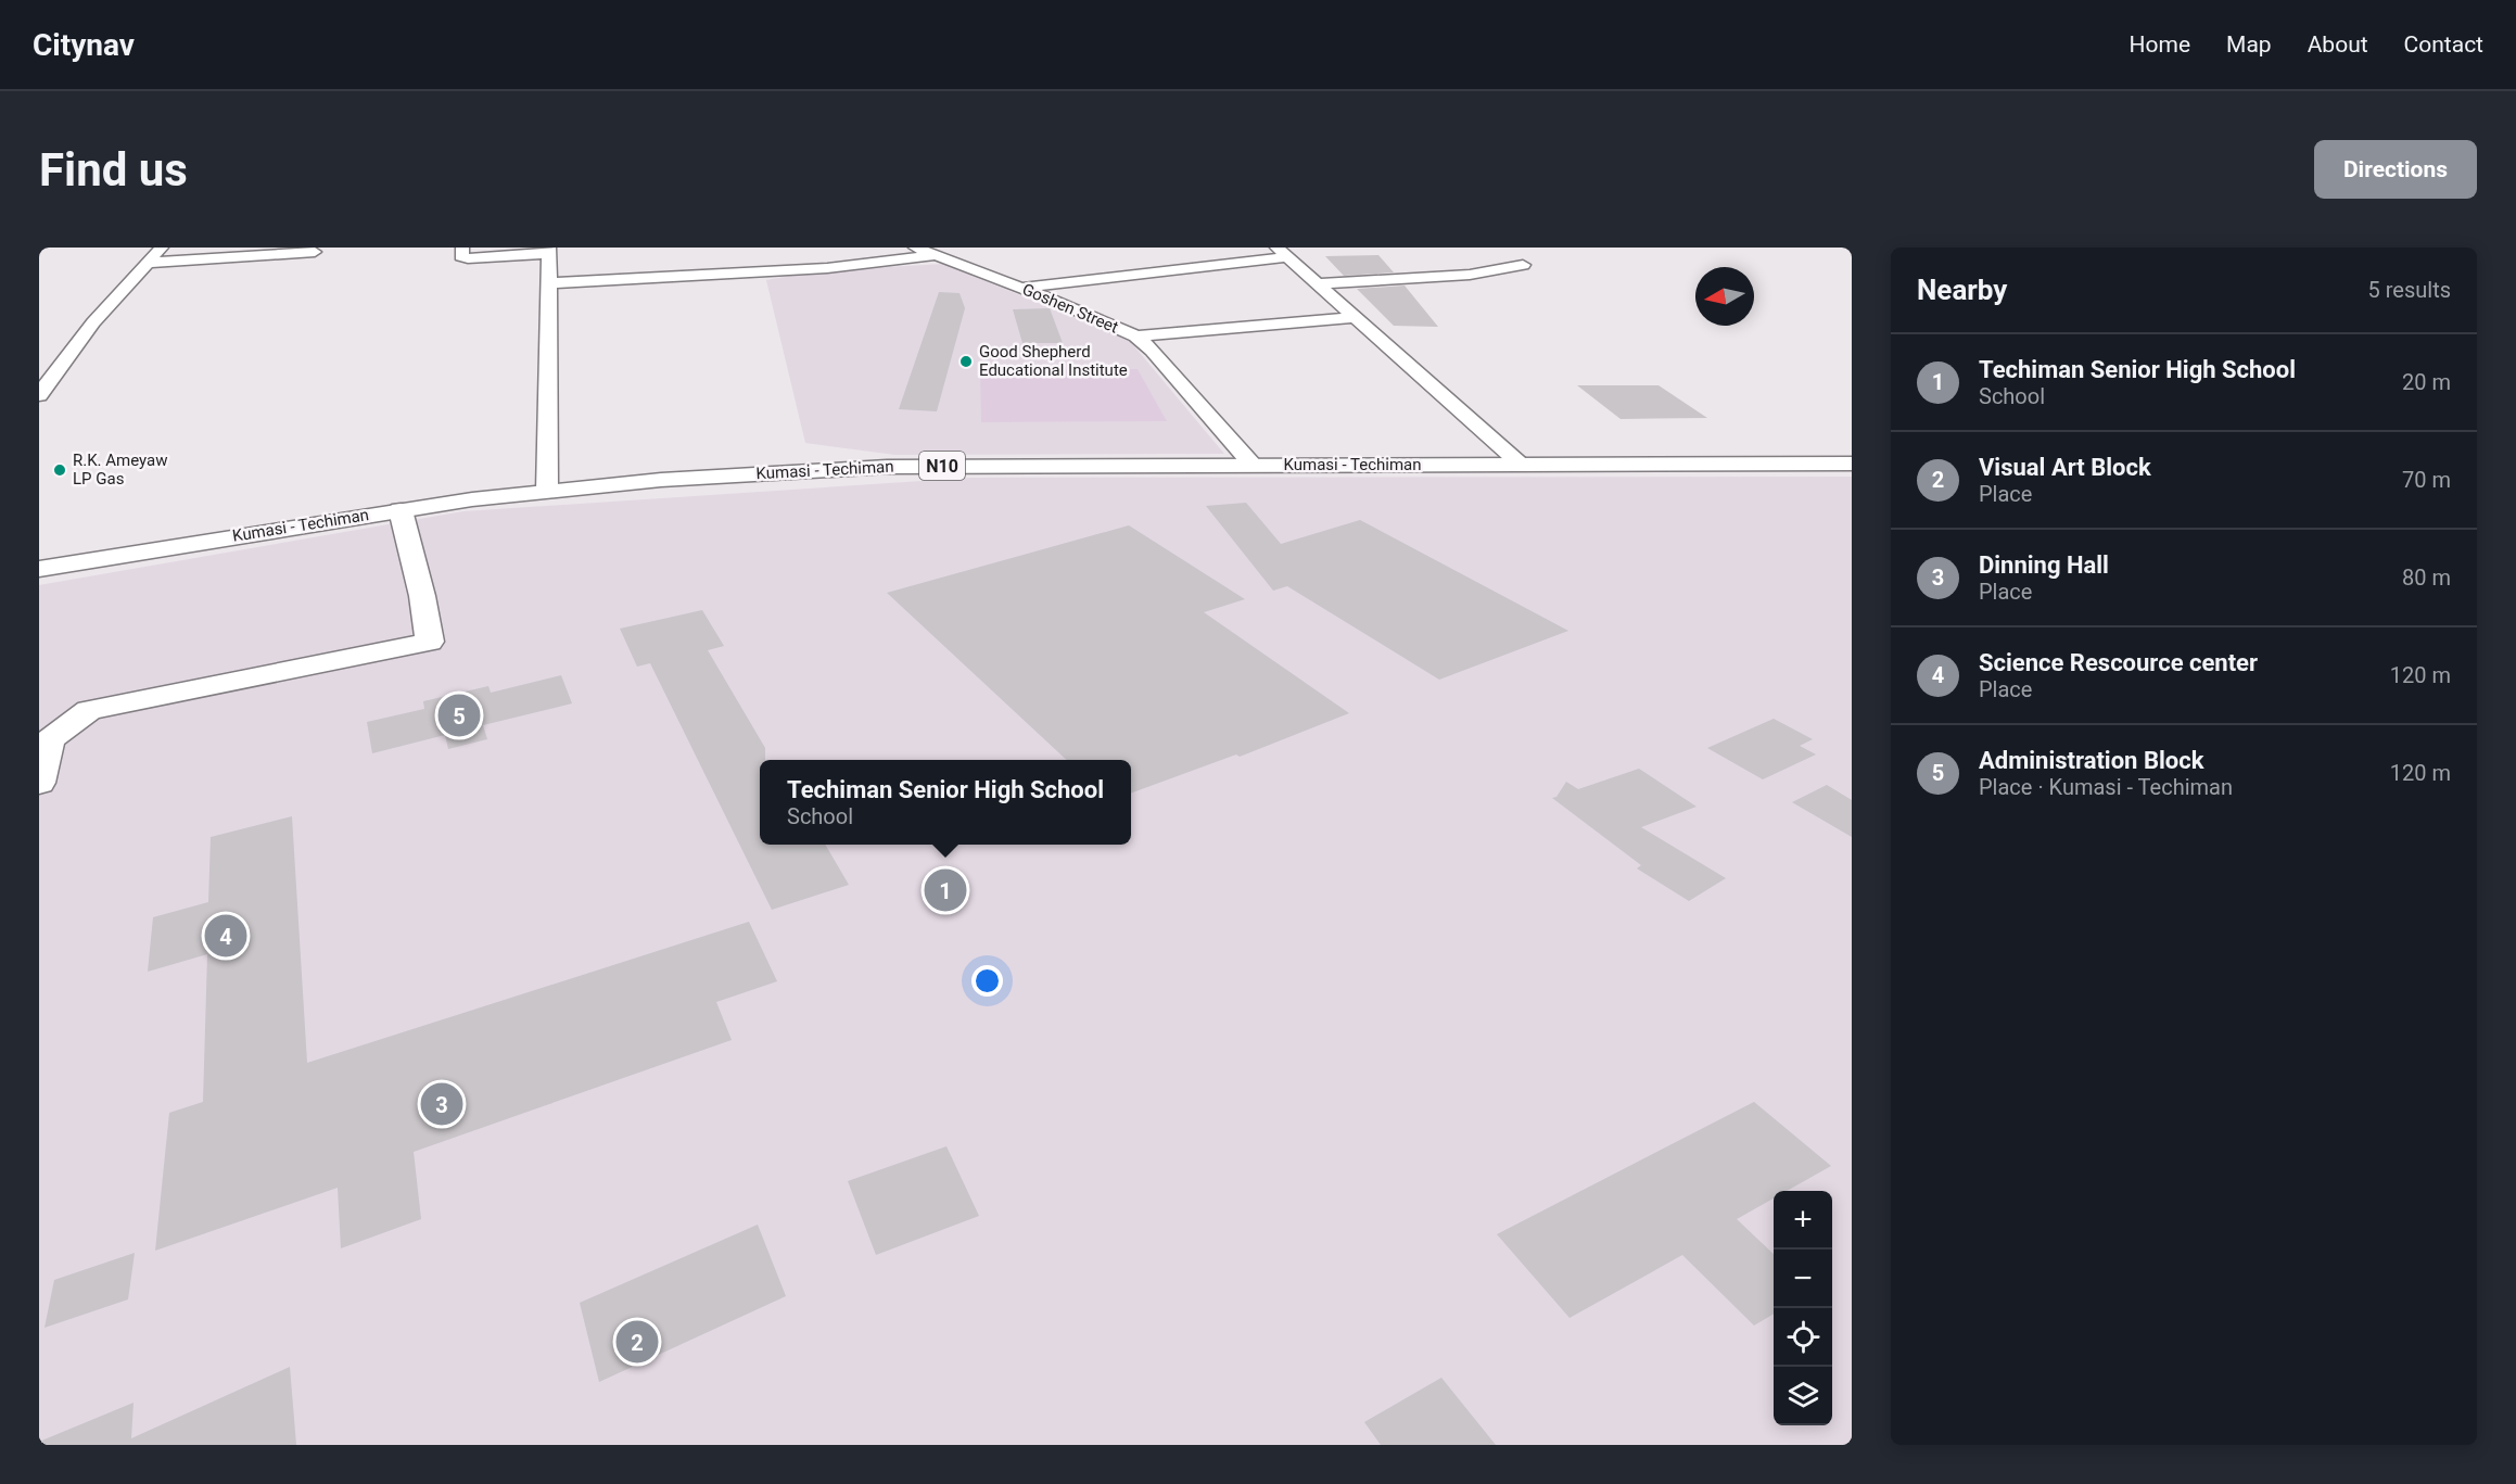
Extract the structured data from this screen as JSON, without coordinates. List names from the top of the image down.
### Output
{
  "streets": {
    "main road": ["Goshen Street", "Kumasi - Techiman", "N10"]
  },
  "crossings": [
    ["Goshen Street", "Kumasi - Techiman"]
  ],
  "places": ["Good Shepherd Educational Institute", "R.K. Ameyaw LP Gas"],
  "north": "left",
  "page": {
    "header": "Citynav",
    "nav": [
      "Home",
      "Map",
      "About",
      "Contact"
    ],
    "buttons": "Directions",
    "title": "Find us",
    "heading": ["Nearby", "5 results"],
    "list": [
      {
        "mark": "1",
        "name": "Techiman Senior High School",
        "note": "School",
        "value": "20 m"
      },
      {
        "mark": "2",
        "name": "Visual Art Block",
        "note": "Place",
        "value": "70 m"
      },
      {
        "mark": "3",
        "name": "Dinning Hall",
        "note": "Place",
        "value": "80 m"
      },
      {
        "mark": "4",
        "name": "Science Rescource center",
        "note": "Place",
        "value": "120 m"
      },
      {
        "mark": "5",
        "name": "Administration Block",
        "note": "Place · Kumasi - Techiman",
        "value": "120 m"
      }
    ],
    "pins": [
      "5",
      "1",
      "4",
      "3",
      "2"
    ],
    "popup": ["Techiman Senior High School", "School"],
    "map_buttons": ["+", "−"]
  }
}
